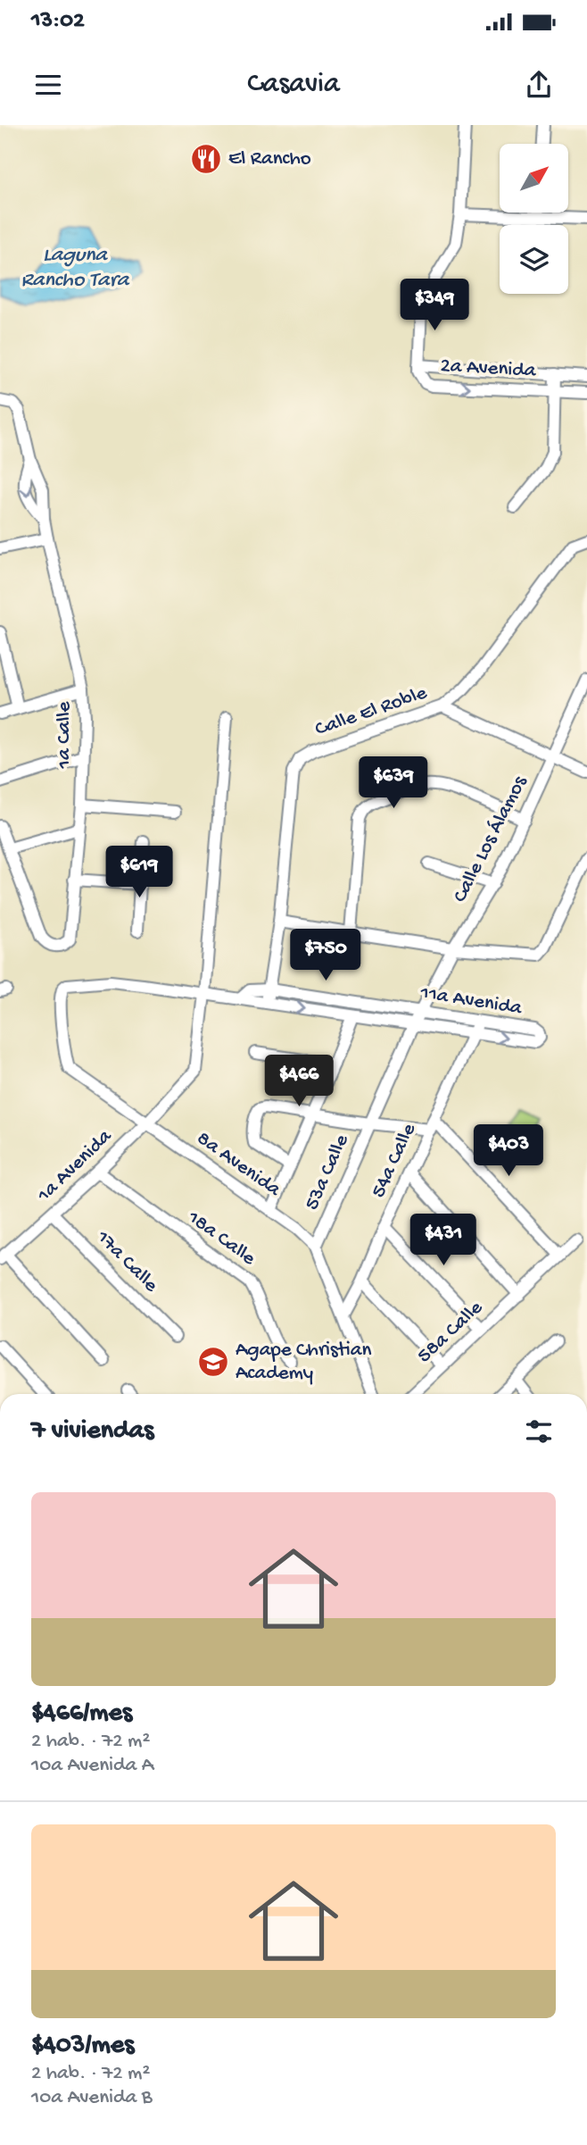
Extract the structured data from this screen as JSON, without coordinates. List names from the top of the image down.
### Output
{
  "streets": {
    "street": [
      "2a Avenida",
      "Calle El Roble",
      "1a Calle",
      "Calle Los Álamos",
      "11a Avenida",
      "54a Calle",
      "8a Avenida",
      "1a Avenida",
      "53a Calle",
      "18a Calle",
      "17a Calle",
      "58a Calle"
    ]
  },
  "crossings": [
    ["Calle El Roble", "11a Avenida"],
    ["Calle Los Álamos", "11a Avenida"],
    ["Calle Los Álamos", "53a Calle"],
    ["11a Avenida", "54a Calle"],
    ["11a Avenida", "8a Avenida"],
    ["11a Avenida", "1a Avenida"],
    ["11a Avenida", "53a Calle"],
    ["54a Calle", "8a Avenida"],
    ["8a Avenida", "1a Avenida"],
    ["8a Avenida", "53a Calle"],
    ["1a Avenida", "18a Calle"],
    ["1a Avenida", "17a Calle"]
  ],
  "water": ["Laguna Rancho Tara"],
  "places": {
    "restaurant": ["El Rancho"],
    "school or university": ["Agape Christian Academy"]
  },
  "north": "top right",
  "page": {
    "status": "13:02",
    "header": "Casavia",
    "price": [
      "$349",
      "$639",
      "$619",
      "$750",
      "$466",
      "$403",
      "$431"
    ],
    "heading": "7 viviendas",
    "list": [
      {
        "name": "$466/mes",
        "note": "2 hab. · 72 m² · 10a Avenida A"
      },
      {
        "name": "$403/mes",
        "note": "2 hab. · 72 m² · 10a Avenida B"
      }
    ]
  }
}
